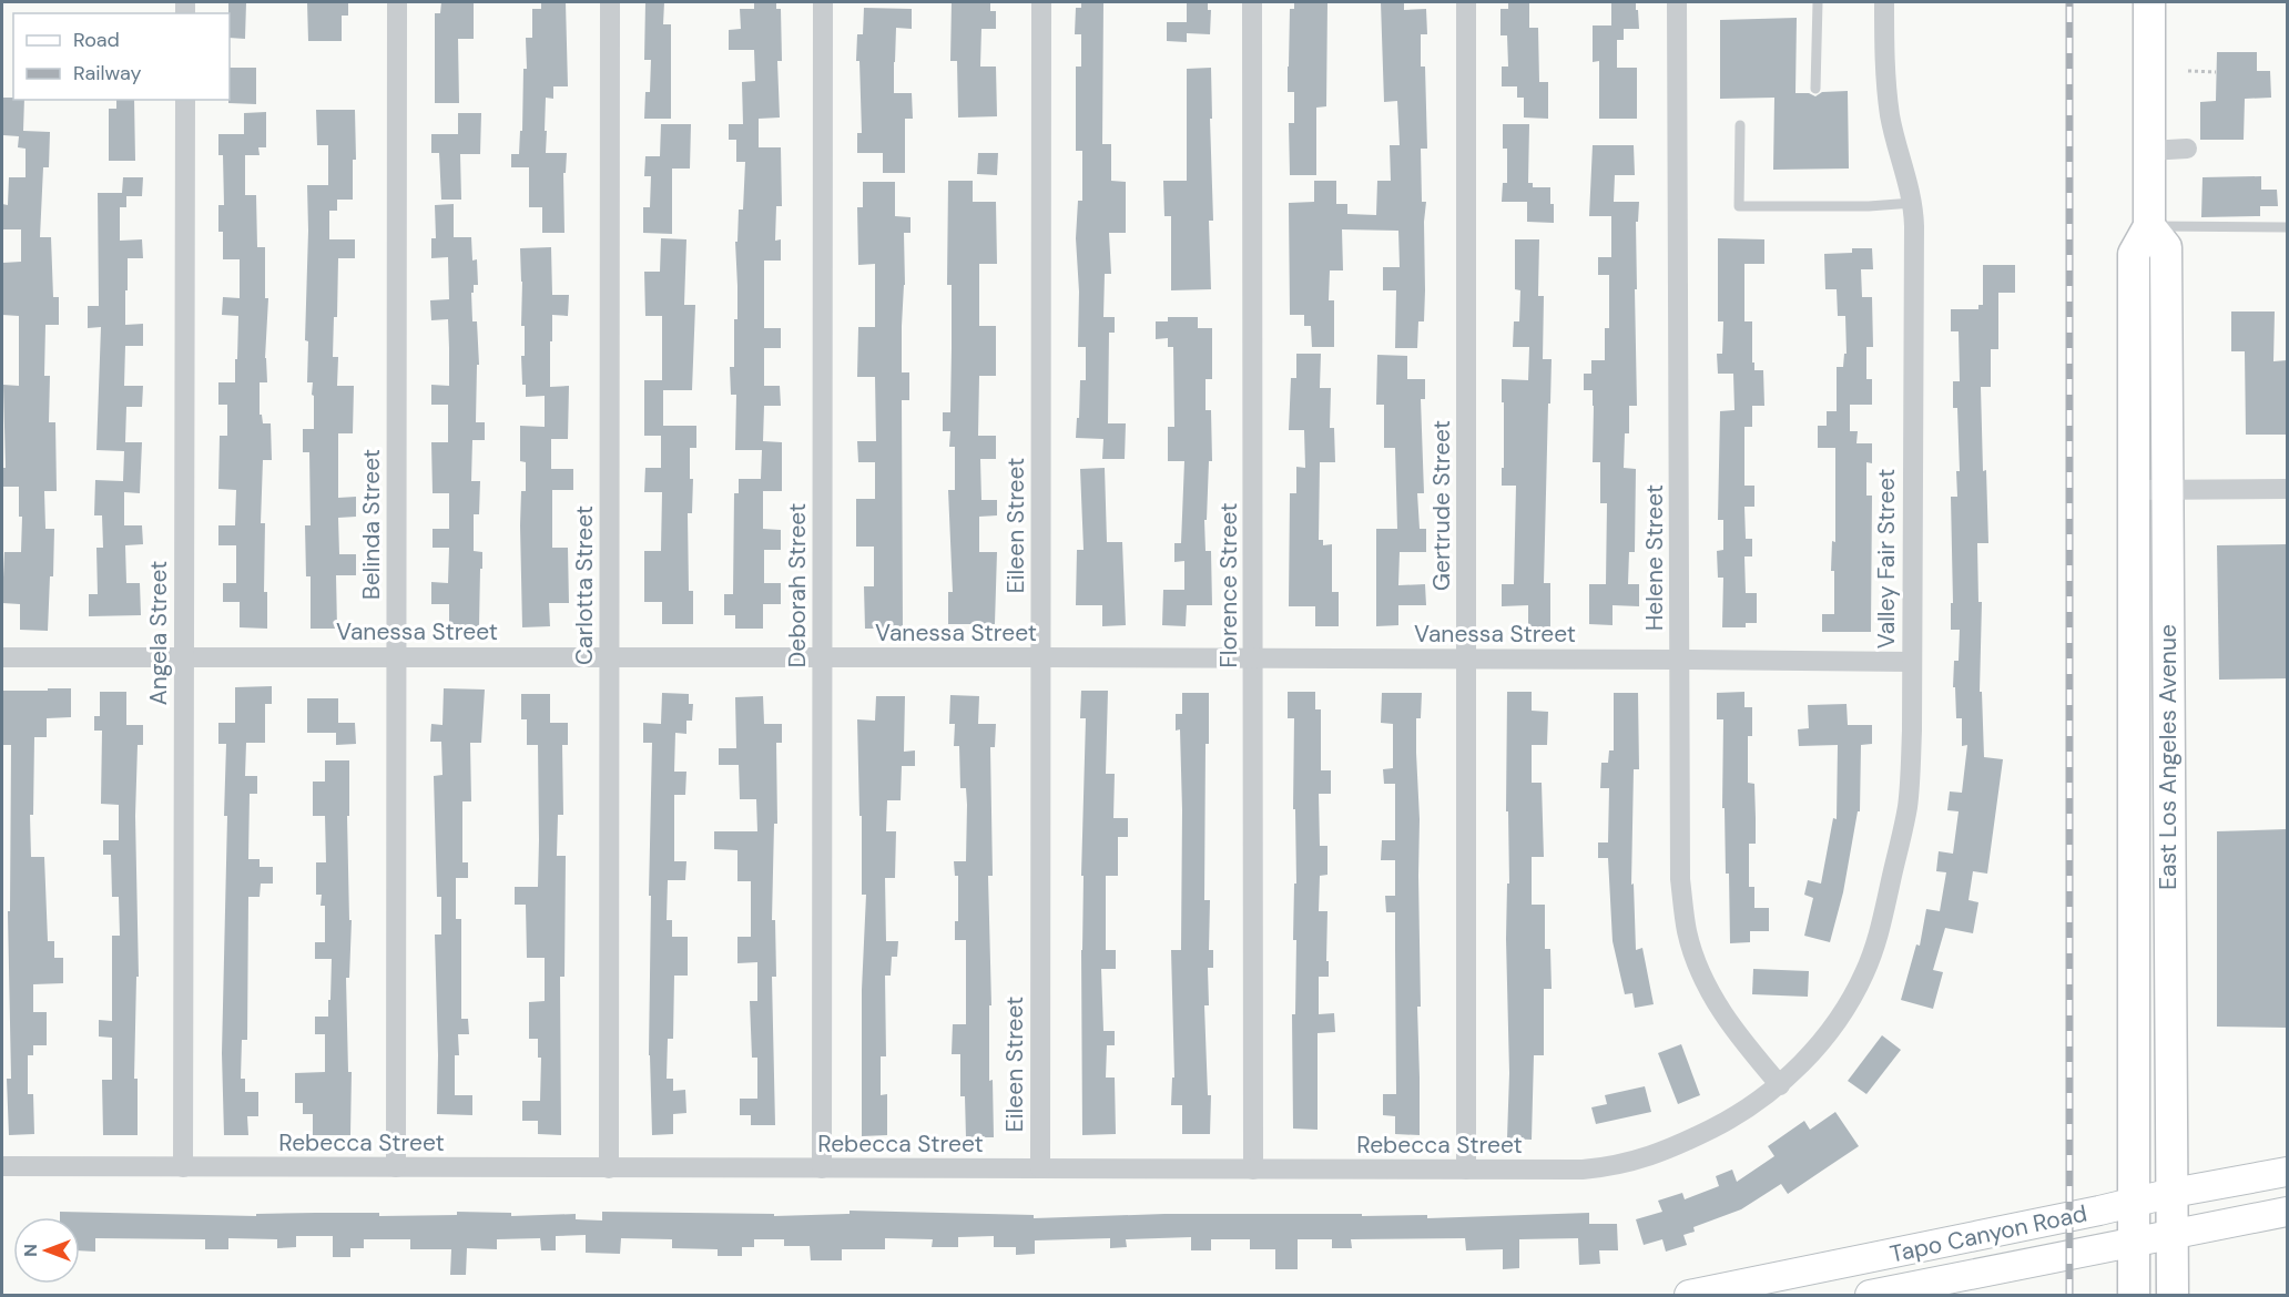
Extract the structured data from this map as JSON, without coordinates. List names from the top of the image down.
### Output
{
  "streets": {
    "main road": ["East Los Angeles Avenue", "Tapo Canyon Road"],
    "street": [
      "Gertrude Street",
      "Belinda Street",
      "Eileen Street",
      "Helene Street",
      "Valley Fair Street",
      "Carlotta Street",
      "Deborah Street",
      "Florence Street",
      "Vanessa Street",
      "Angela Street",
      "Rebecca Street"
    ]
  },
  "crossings": [
    ["Gertrude Street", "Vanessa Street"],
    ["Gertrude Street", "Rebecca Street"],
    ["Belinda Street", "Vanessa Street"],
    ["Belinda Street", "Rebecca Street"],
    ["Eileen Street", "Vanessa Street"],
    ["Eileen Street", "Rebecca Street"],
    ["Helene Street", "Valley Fair Street"],
    ["Helene Street", "Vanessa Street"],
    ["Helene Street", "Rebecca Street"],
    ["Valley Fair Street", "Vanessa Street"],
    ["Valley Fair Street", "Rebecca Street"],
    ["Carlotta Street", "Vanessa Street"],
    ["Carlotta Street", "Rebecca Street"],
    ["Deborah Street", "Vanessa Street"],
    ["Deborah Street", "Rebecca Street"],
    ["Florence Street", "Vanessa Street"],
    ["Florence Street", "Rebecca Street"],
    ["Vanessa Street", "Angela Street"],
    ["Angela Street", "Rebecca Street"],
    ["East Los Angeles Avenue", "Tapo Canyon Road"]
  ],
  "legend": ["Road", "Railway"],
  "north": "left"
}
